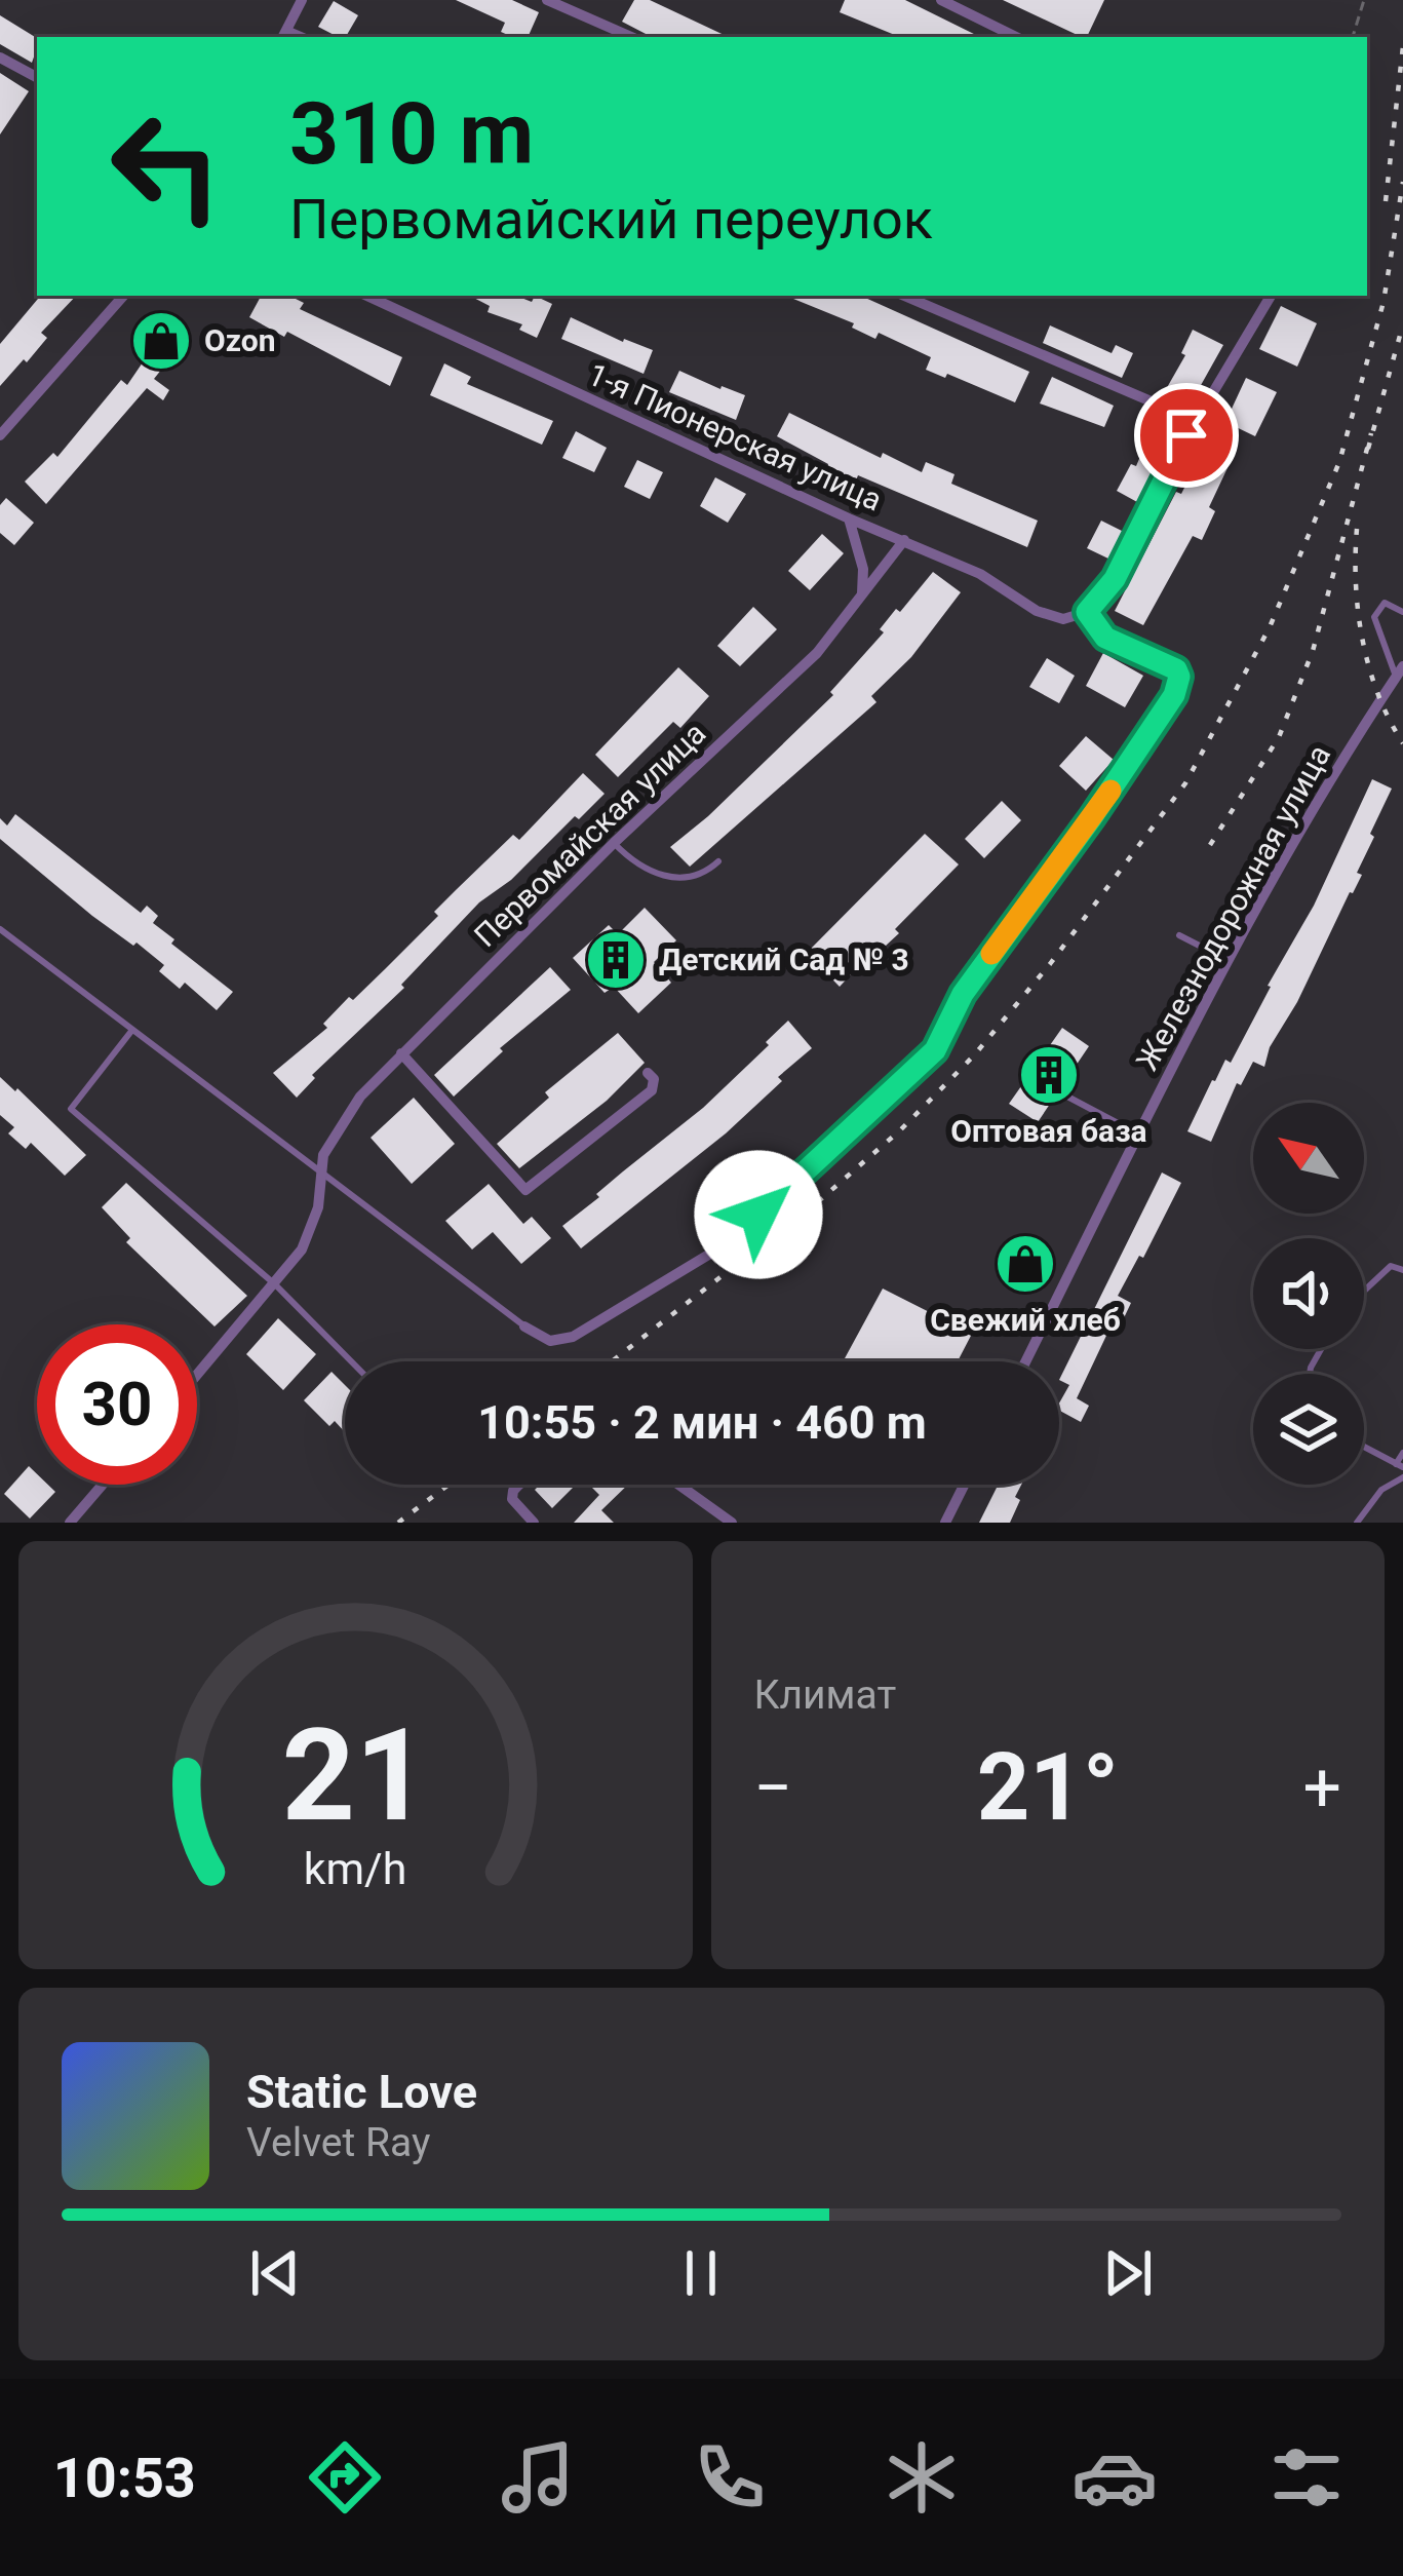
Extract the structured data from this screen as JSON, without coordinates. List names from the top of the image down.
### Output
{
  "streets": {
    "street": ["1-я Пионерская улица", "Первомайская улица", "Железнодорожная улица"]
  },
  "crossings": [
    ["1-я Пионерская улица", "Первомайская улица"]
  ],
  "places": {
    "shop": ["Ozon", "Свежий хлеб"],
    "building": ["Детский Сад № 3", "Оптовая база"]
  },
  "north": "top left",
  "page": {
    "turn": ["310 m", "Первомайский переулок"],
    "limit": "30",
    "trip": "10:55 · 2 мин · 460 m",
    "tile": "Климат",
    "heat": ["−", "21°", "+"],
    "song": ["Static Love", "Velvet Ray"],
    "tabs": "10:53",
    "gauge": ["21", "km/h"]
  }
}
